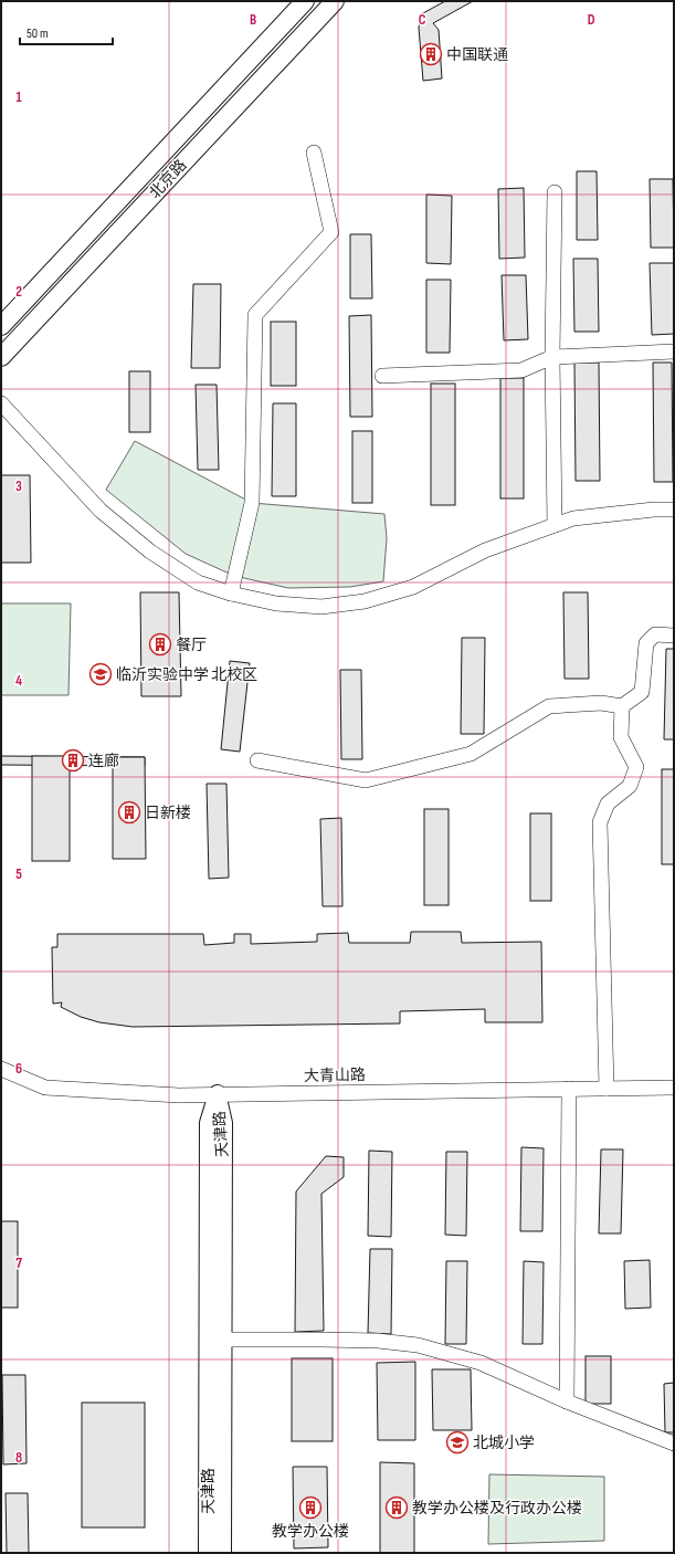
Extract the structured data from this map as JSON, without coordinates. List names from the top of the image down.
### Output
{
  "streets": {
    "main road": ["北京路", "天津路"],
    "street": ["大青山路"]
  },
  "crossings": [
    ["大青山路", "天津路"]
  ],
  "places": {
    "building": [
      "中国联通",
      "餐厅",
      "连廊",
      "日新楼",
      "教学办公楼",
      "教学办公楼及行政办公楼"
    ],
    "school or university": ["临沂实验中学 北校区", "北城小学"]
  },
  "scale_bar": "50 m",
  "grid": {
    "columns": ["B", "C", "D"],
    "rows": [
      "1",
      "2",
      "3",
      "4",
      "5",
      "6",
      "7",
      "8"
    ]
  }
}
